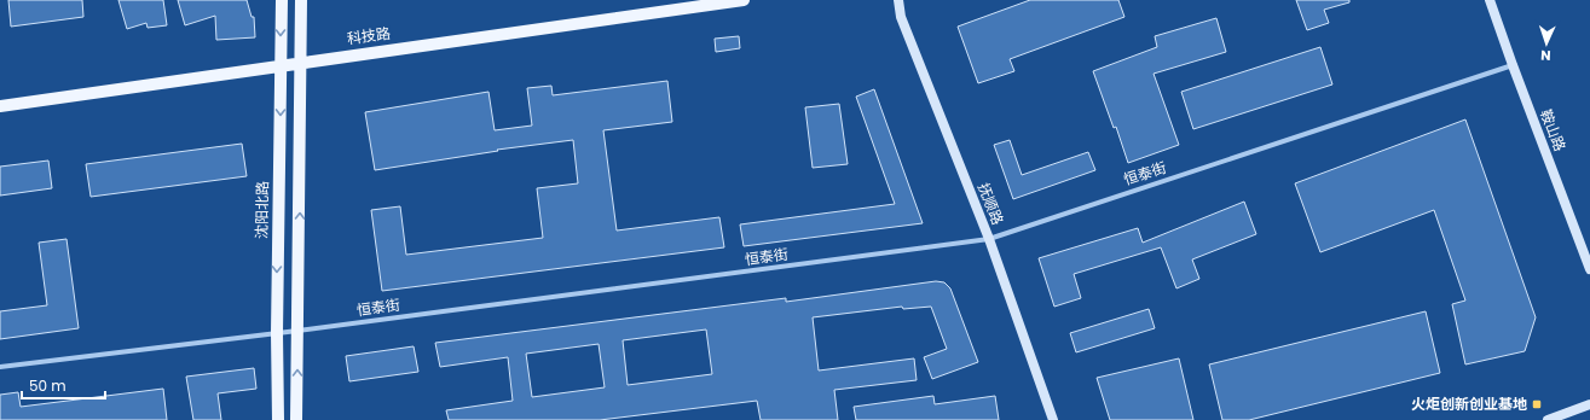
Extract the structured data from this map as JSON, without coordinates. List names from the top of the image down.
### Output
{
  "streets": {
    "main road": ["科技路", "沈阳北路"],
    "street": ["鞍山路", "恒泰街", "抚顺路"]
  },
  "crossings": [
    ["科技路", "沈阳北路"],
    ["鞍山路", "恒泰街"],
    ["恒泰街", "抚顺路"],
    ["恒泰街", "沈阳北路"]
  ],
  "places": {
    "transit": ["火炬创新创业基地"]
  },
  "scale_bar": "50 m",
  "north": "bottom"
}
